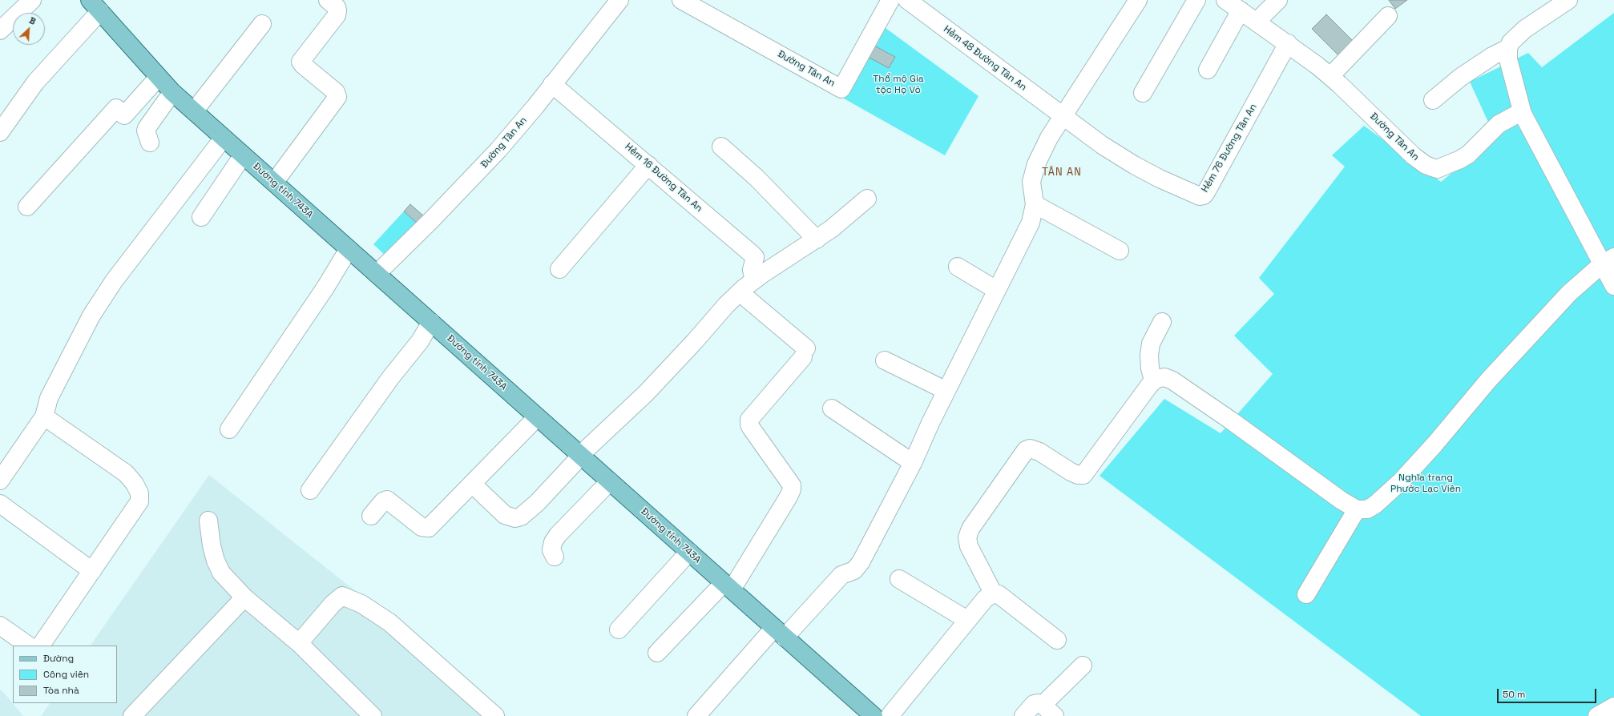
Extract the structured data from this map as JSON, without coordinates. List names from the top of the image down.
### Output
{
  "streets": {
    "main road": ["Đường tỉnh 743A"],
    "street": [
      "Hẻm 48 Đường Tân An",
      "Đường Tân An",
      "Hẻm 76 Đường Tân An",
      "Hẻm 16 Đường Tân An"
    ]
  },
  "crossings": [
    ["Hẻm 48 Đường Tân An", "Hẻm 76 Đường Tân An"],
    ["Đường Tân An", "Hẻm 76 Đường Tân An"],
    ["Đường Tân An", "Hẻm 16 Đường Tân An"],
    ["Đường Tân An", "Đường tỉnh 743A"]
  ],
  "districts": ["TÂN AN"],
  "parks": ["Thổ mộ Gia tộc Họ Võ", "Nghĩa trang Phước Lạc Viên"],
  "legend": ["Đường", "Công viên", "Tòa nhà"],
  "scale_bar": "50 m",
  "north": "top right"
}
